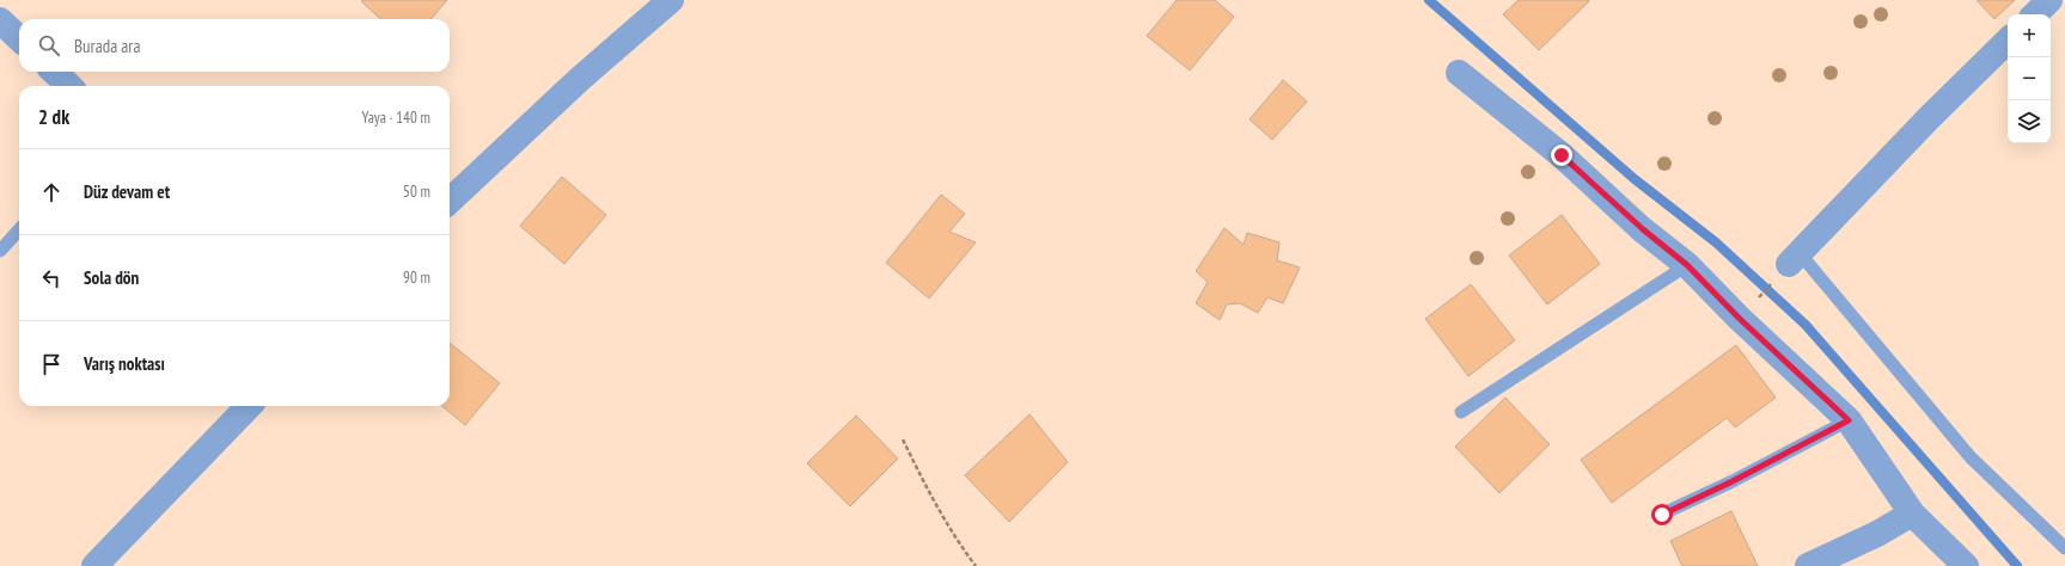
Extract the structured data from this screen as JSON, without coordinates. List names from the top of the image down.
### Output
{
  "page": {
    "map_buttons": ["+", "−"],
    "search": "Burada ara",
    "heading": ["2 dk", "Yaya · 140 m"],
    "list": [
      ["Düz devam et", "50 m"],
      ["Sola dön", "90 m"],
      "Varış noktası"
    ]
  }
}
